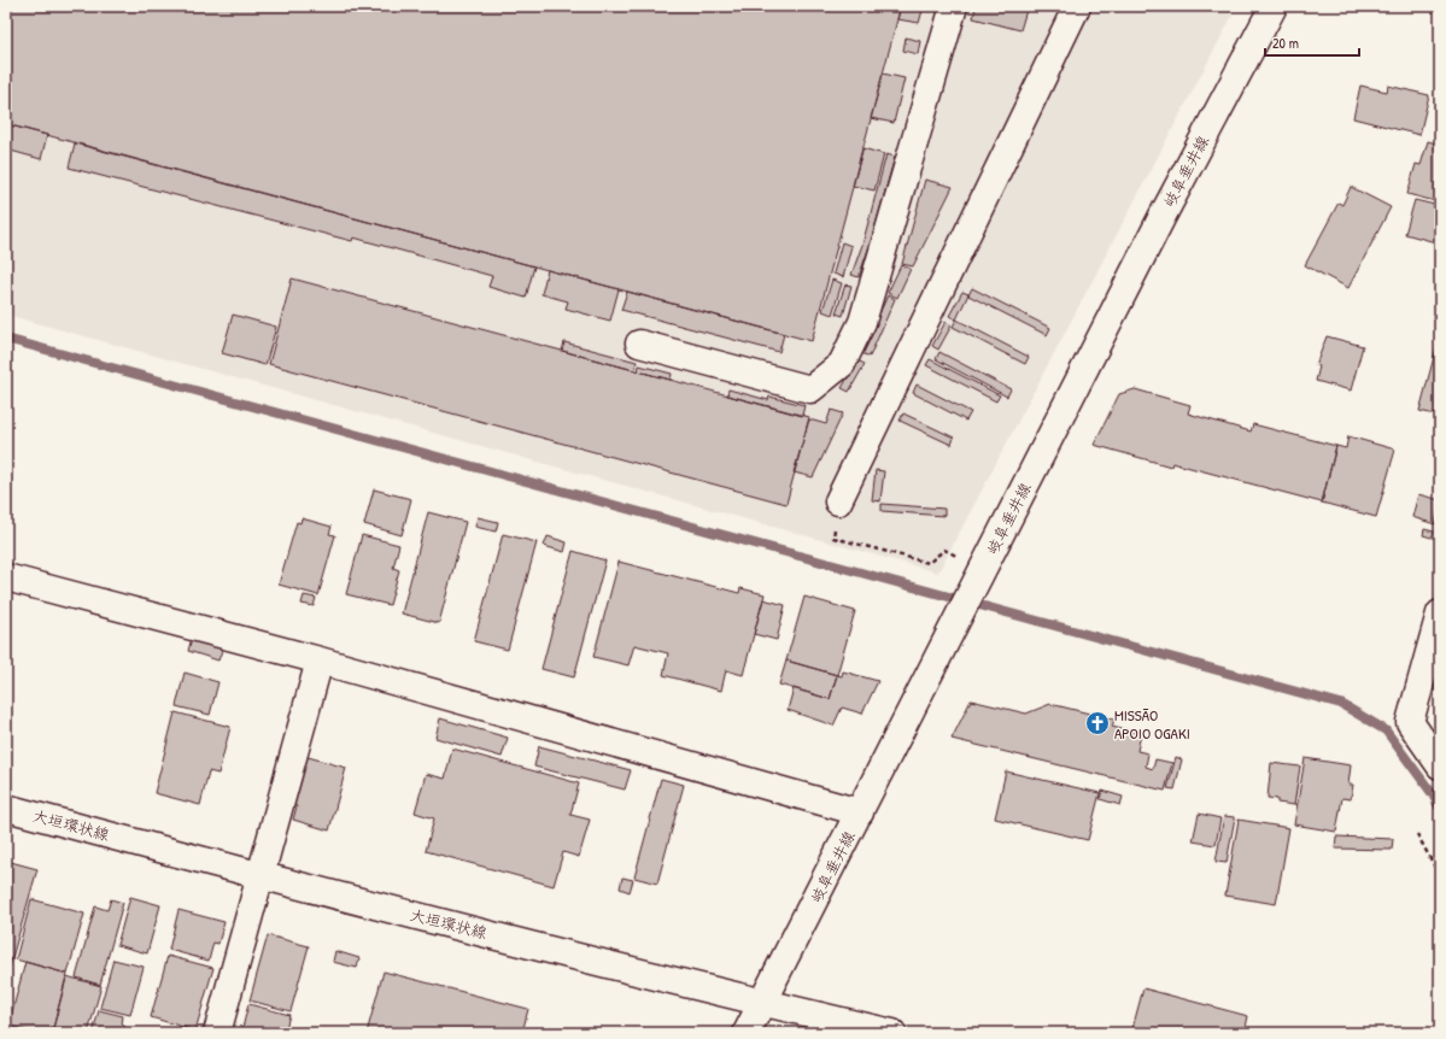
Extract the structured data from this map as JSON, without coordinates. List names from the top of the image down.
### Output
{
  "streets": {
    "main road": ["岐阜垂井線", "大垣環状線"]
  },
  "crossings": [
    ["岐阜垂井線", "大垣環状線"]
  ],
  "places": {
    "church": ["MISSĀO APOIO OGAKI"]
  },
  "scale_bar": "20 m"
}
